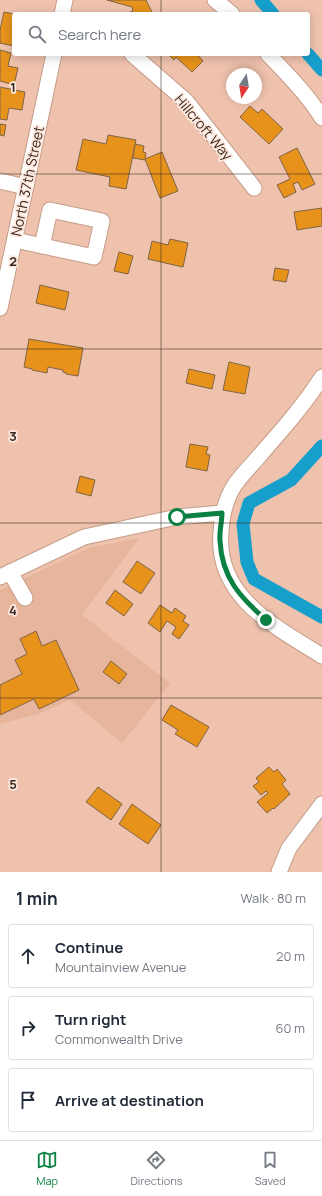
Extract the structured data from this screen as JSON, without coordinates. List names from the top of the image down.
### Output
{
  "streets": {
    "street": ["Hillcroft Way", "North 37th Street"]
  },
  "north": "bottom",
  "page": {
    "search": "Search here",
    "heading": ["1 min", "Walk · 80 m"],
    "list": [
      ["Continue", "Mountainview Avenue", "20 m"],
      ["Turn right", "Commonwealth Drive", "60 m"],
      "Arrive at destination"
    ],
    "nav": ["Map", "Directions", "Saved"]
  },
  "grid": {
    "rows": [
      "1",
      "2",
      "3",
      "4",
      "5"
    ]
  }
}
